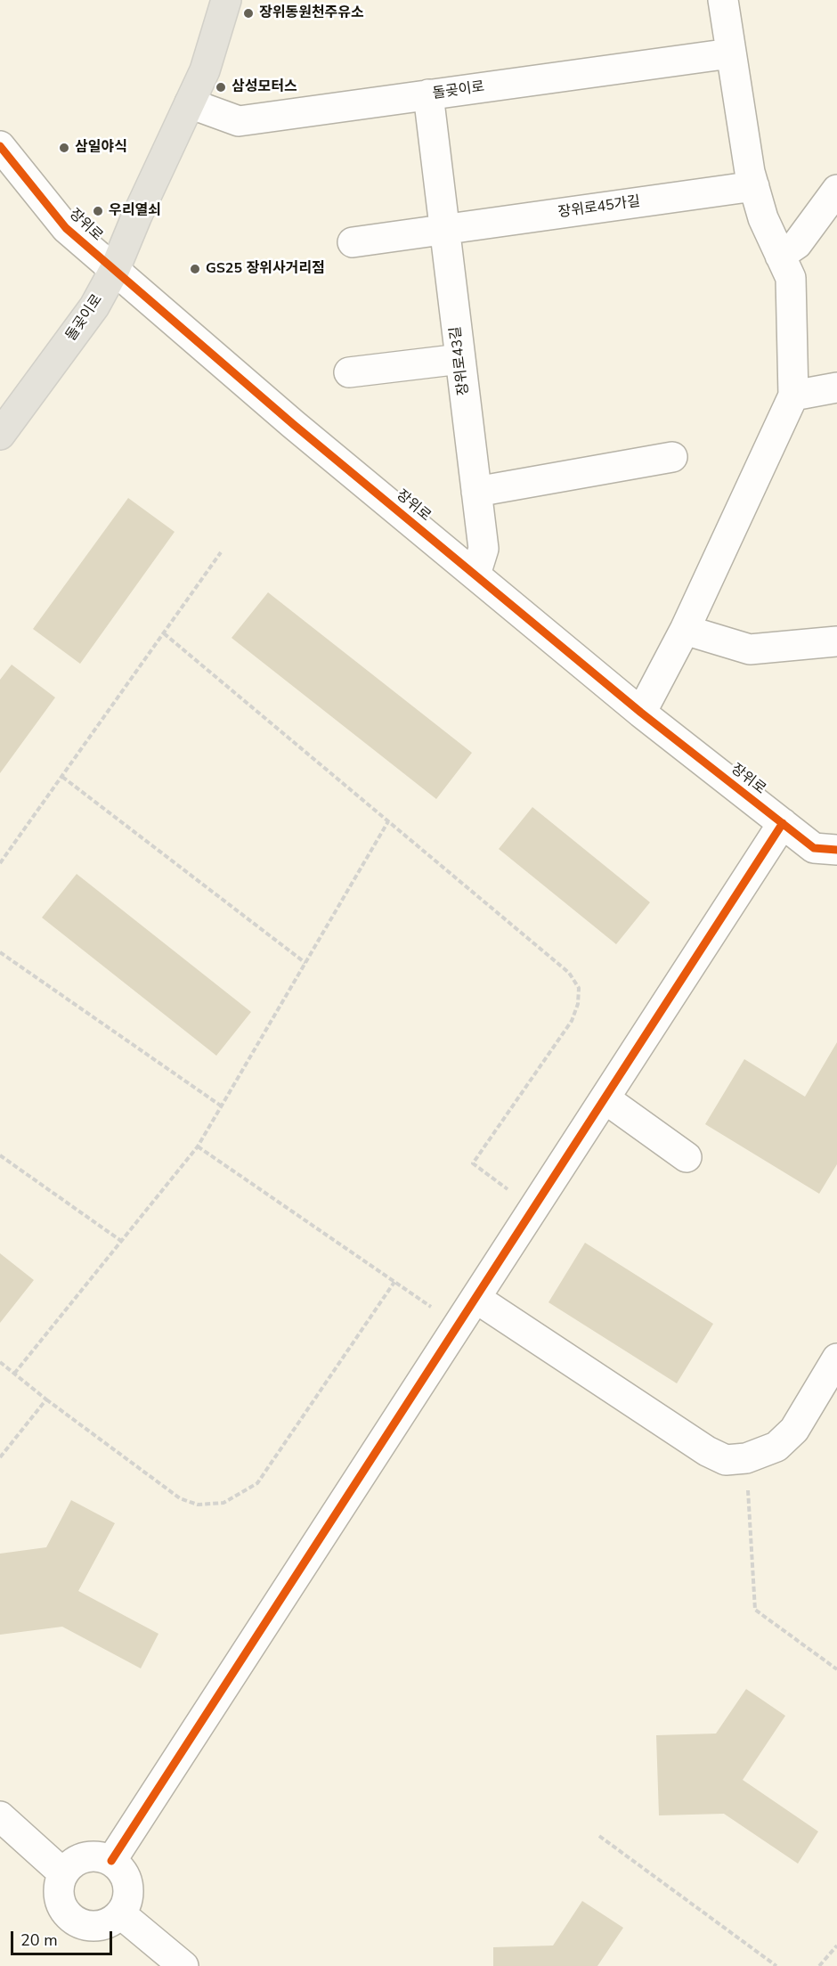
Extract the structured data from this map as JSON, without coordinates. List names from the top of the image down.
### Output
{
  "streets": {
    "main road": ["돌곶이로"],
    "street": ["장위로45가길", "장위로", "장위로43길"]
  },
  "crossings": [
    ["돌곶이로", "장위로"],
    ["돌곶이로", "장위로43길"],
    ["장위로45가길", "장위로43길"],
    ["장위로", "장위로43길"]
  ],
  "places": [
    "장위동원천주유소",
    "삼성모터스",
    "삼일야식",
    "우리열쇠",
    "GS25 장위사거리점"
  ],
  "scale_bar": "20 m"
}
